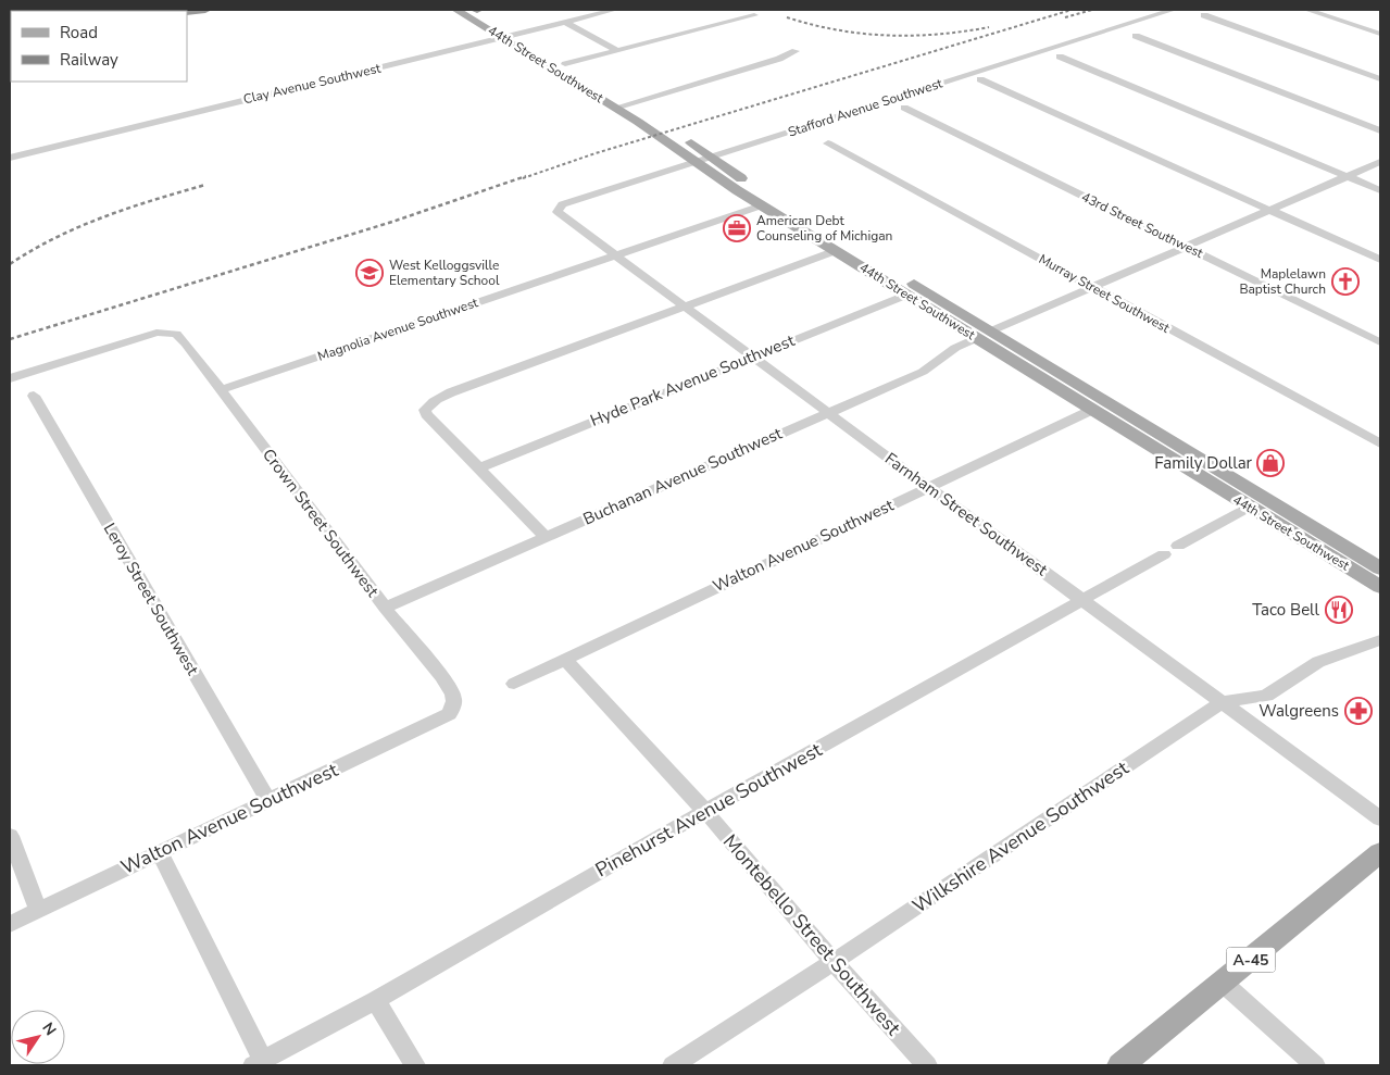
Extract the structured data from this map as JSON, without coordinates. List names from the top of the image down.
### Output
{
  "streets": {
    "main road": ["44th Street Southwest", "A-45"],
    "street": [
      "Clay Avenue Southwest",
      "Stafford Avenue Southwest",
      "43rd Street Southwest",
      "Murray Street Southwest",
      "Magnolia Avenue Southwest",
      "Hyde Park Avenue Southwest",
      "Buchanan Avenue Southwest",
      "Farnham Street Southwest",
      "Crown Street Southwest",
      "Walton Avenue Southwest",
      "Leroy Street Southwest",
      "Pinehurst Avenue Southwest",
      "Wilkshire Avenue Southwest",
      "Montebello Street Southwest"
    ]
  },
  "crossings": [
    ["44th Street Southwest", "Clay Avenue Southwest"],
    ["44th Street Southwest", "Stafford Avenue Southwest"],
    ["44th Street Southwest", "Magnolia Avenue Southwest"],
    ["44th Street Southwest", "Hyde Park Avenue Southwest"],
    ["44th Street Southwest", "Buchanan Avenue Southwest"],
    ["44th Street Southwest", "Walton Avenue Southwest"],
    ["44th Street Southwest", "Pinehurst Avenue Southwest"],
    ["Stafford Avenue Southwest", "Farnham Street Southwest"],
    ["43rd Street Southwest", "Buchanan Avenue Southwest"],
    ["Murray Street Southwest", "Buchanan Avenue Southwest"],
    ["Magnolia Avenue Southwest", "Farnham Street Southwest"],
    ["Magnolia Avenue Southwest", "Crown Street Southwest"],
    ["Hyde Park Avenue Southwest", "Farnham Street Southwest"],
    ["Buchanan Avenue Southwest", "Farnham Street Southwest"],
    ["Buchanan Avenue Southwest", "Crown Street Southwest"],
    ["Farnham Street Southwest", "Walton Avenue Southwest"],
    ["Farnham Street Southwest", "Pinehurst Avenue Southwest"],
    ["Farnham Street Southwest", "Wilkshire Avenue Southwest"],
    ["Crown Street Southwest", "Walton Avenue Southwest"],
    ["Walton Avenue Southwest", "Leroy Street Southwest"],
    ["Walton Avenue Southwest", "Montebello Street Southwest"],
    ["Pinehurst Avenue Southwest", "Montebello Street Southwest"],
    ["Wilkshire Avenue Southwest", "Montebello Street Southwest"]
  ],
  "places": {
    "office": ["American Debt Counseling of Michigan"],
    "school or university": ["West Kelloggsville Elementary School"],
    "church": ["Maplelawn Baptist Church"],
    "shop": ["Family Dollar"],
    "restaurant": ["Taco Bell"],
    "pharmacy": ["Walgreens"]
  },
  "legend": ["Road", "Railway"],
  "north": "top right"
}
